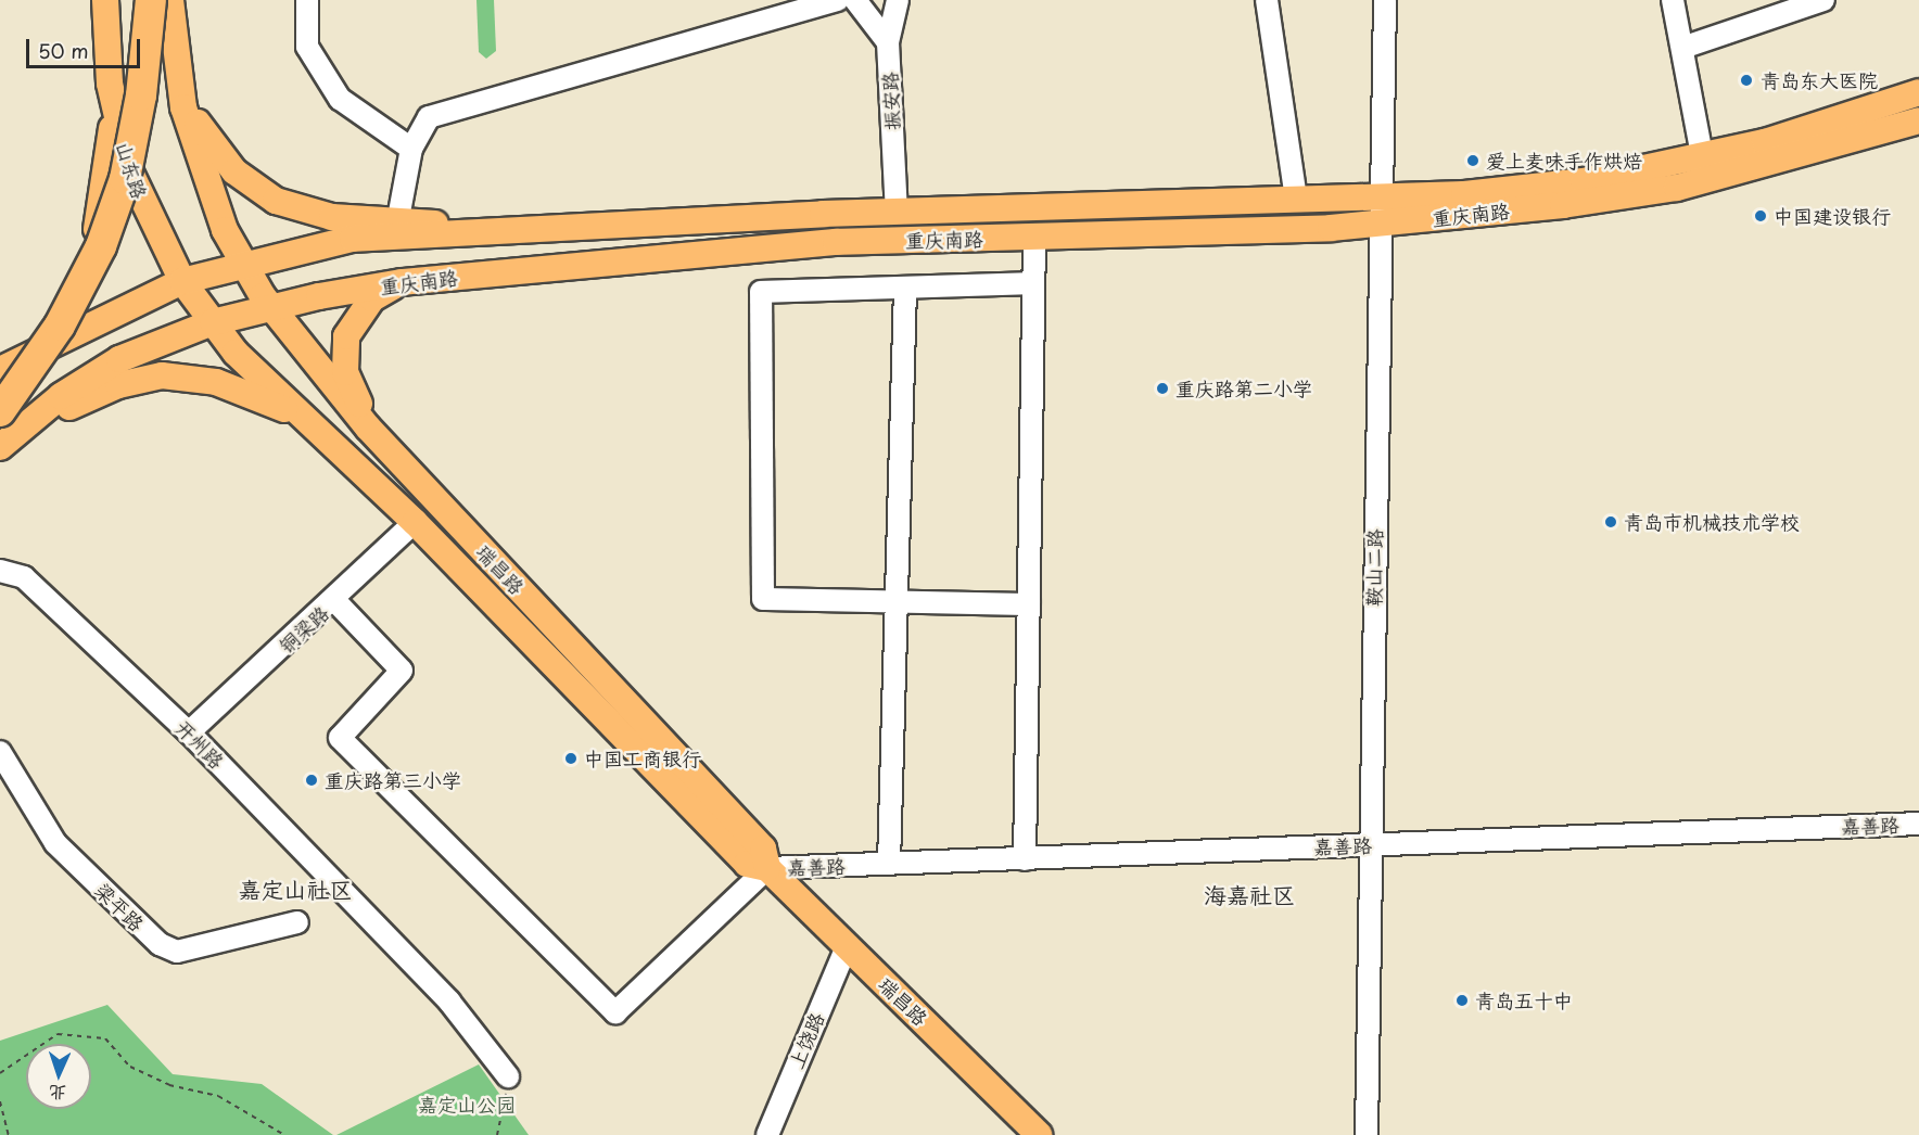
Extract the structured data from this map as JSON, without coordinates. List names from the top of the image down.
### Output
{
  "streets": {
    "main road": ["山东路", "重庆南路", "瑞昌路"],
    "street": [
      "振安路",
      "鞍山二路",
      "铜梁路",
      "开州路",
      "嘉善路",
      "梁平路",
      "上饶路"
    ]
  },
  "crossings": [
    ["振安路", "重庆南路"],
    ["山东路", "重庆南路"],
    ["山东路", "瑞昌路"],
    ["重庆南路", "鞍山二路"],
    ["重庆南路", "瑞昌路"],
    ["鞍山二路", "嘉善路"],
    ["瑞昌路", "铜梁路"],
    ["瑞昌路", "嘉善路"],
    ["瑞昌路", "上饶路"],
    ["铜梁路", "开州路"]
  ],
  "districts": ["嘉定山社区", "海嘉社区"],
  "parks": ["嘉定山公园"],
  "places": [
    "青岛东大医院",
    "爱上麦味手作烘焙",
    "中国建设银行",
    "重庆路第二小学",
    "青岛市机械技术学校",
    "中国工商银行",
    "重庆路第三小学",
    "青岛五十中"
  ],
  "scale_bar": "50 m",
  "north": "bottom"
}
